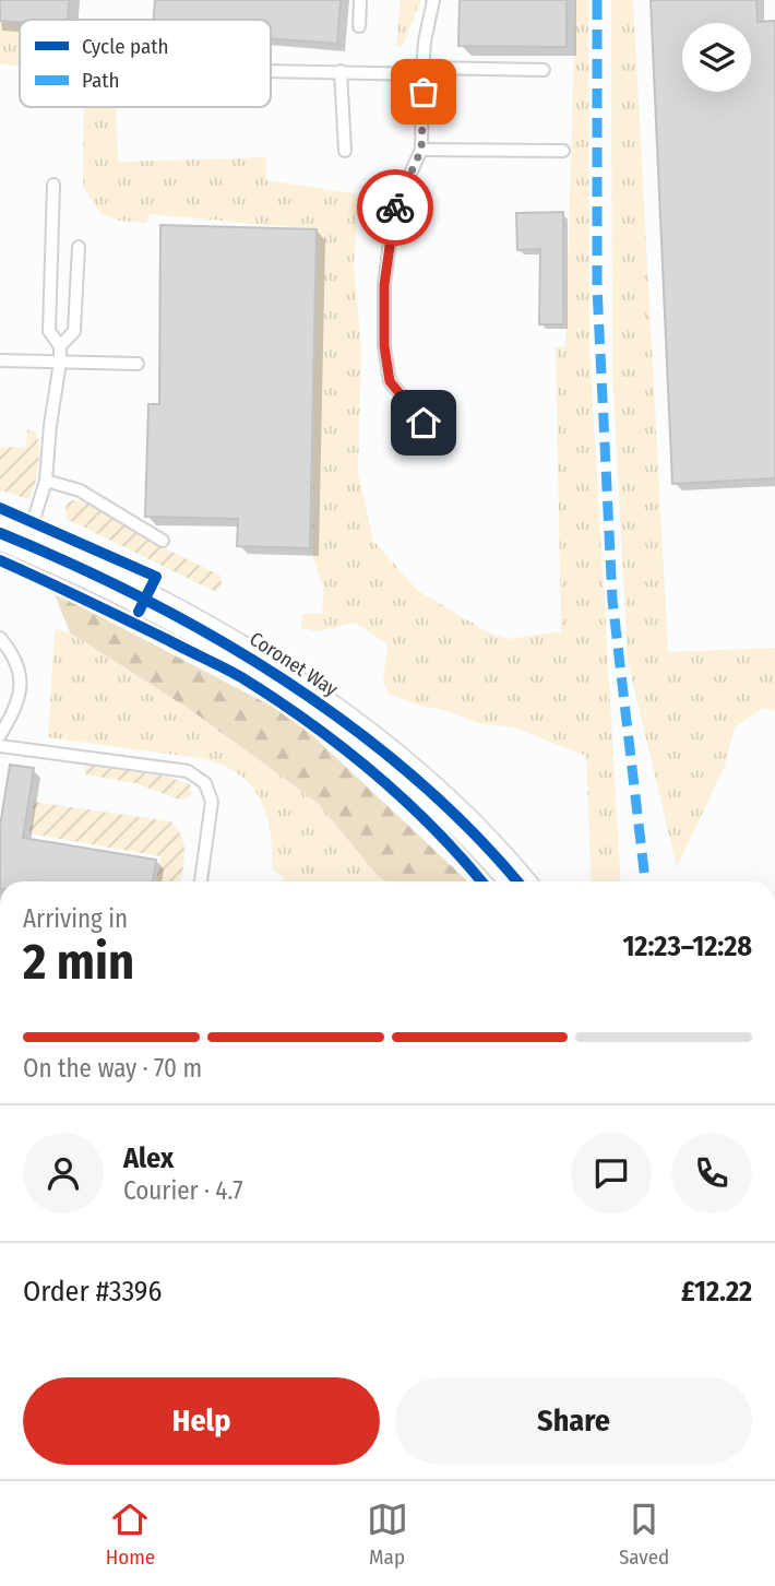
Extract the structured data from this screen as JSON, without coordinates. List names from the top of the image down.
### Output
{
  "streets": {
    "street": ["Coronet Way"]
  },
  "legend": ["Cycle path", "Path"],
  "page": {
    "heading": ["2 min", "Arriving in", "12:23–12:28"],
    "panel": [
      "Alex",
      "Courier · 4.7",
      "Order #3396",
      "£12.22"
    ],
    "bar": "On the way · 70 m",
    "buttons": ["Help", "Share"],
    "tabs": ["Home", "Map", "Saved"]
  }
}
